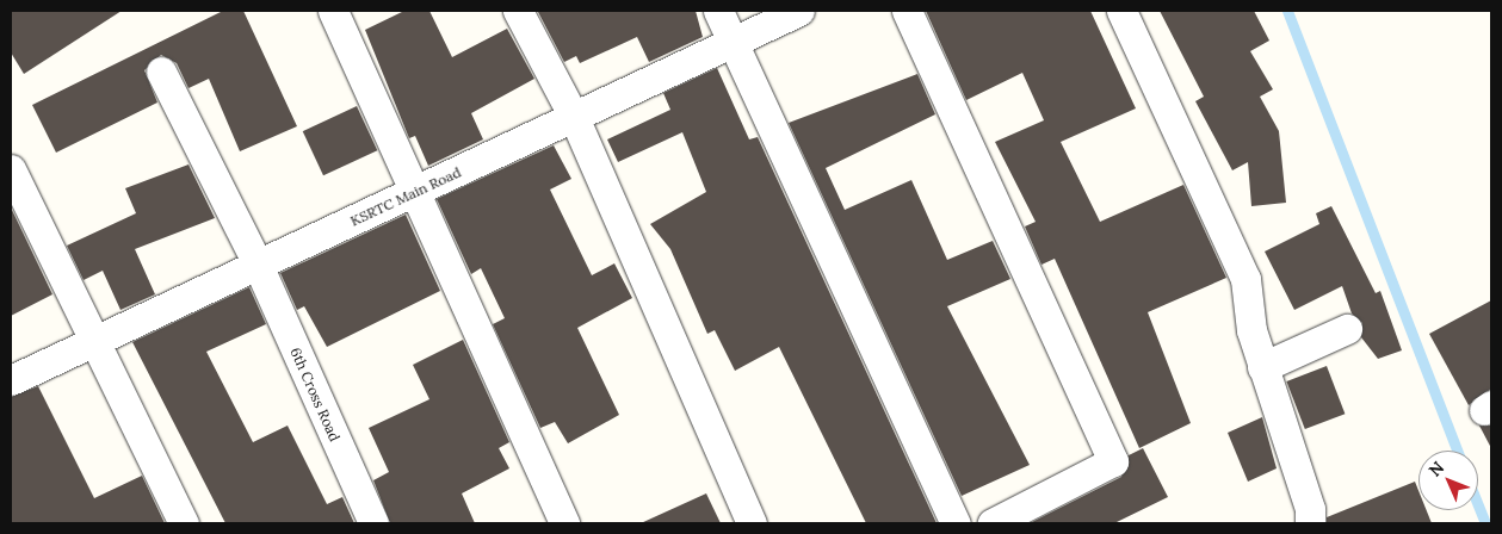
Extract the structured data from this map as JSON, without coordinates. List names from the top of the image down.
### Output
{
  "streets": {
    "street": ["KSRTC Main Road", "6th Cross Road"]
  },
  "crossings": [
    ["KSRTC Main Road", "6th Cross Road"]
  ],
  "north": "top left"
}
